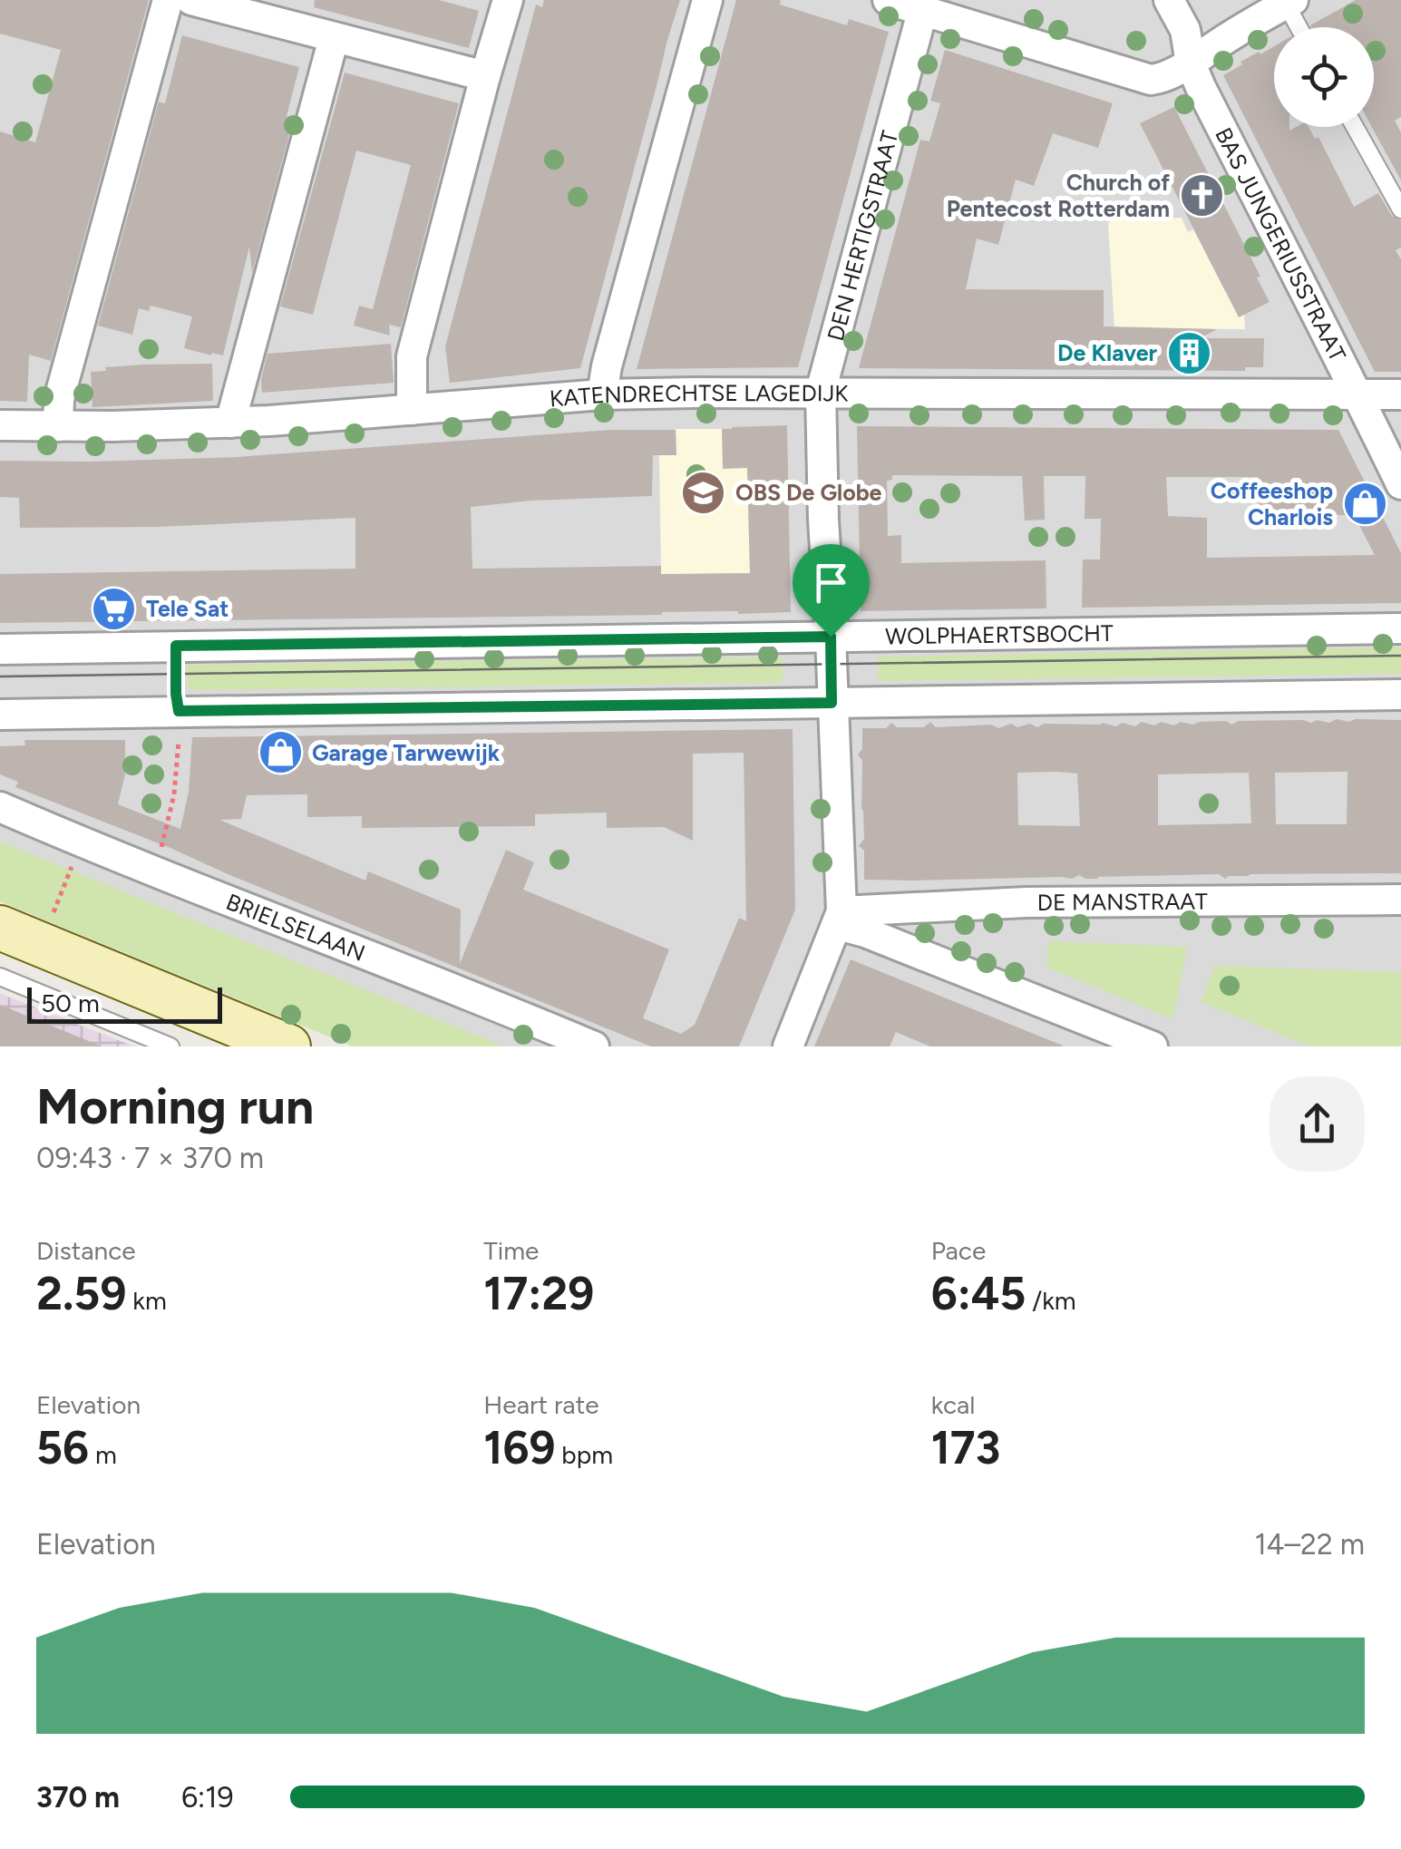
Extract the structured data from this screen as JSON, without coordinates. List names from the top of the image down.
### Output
{
  "streets": {
    "street": [
      "DEN HERTIGSTRAAT",
      "BAS JUNGERIUSSTRAAT",
      "KATENDRECHTSE LAGEDIJK",
      "WOLPHAERTSBOCHT",
      "DE MANSTRAAT",
      "BRIELSELAAN"
    ]
  },
  "crossings": [
    ["DEN HERTIGSTRAAT", "KATENDRECHTSE LAGEDIJK"],
    ["DEN HERTIGSTRAAT", "WOLPHAERTSBOCHT"],
    ["DEN HERTIGSTRAAT", "DE MANSTRAAT"],
    ["BAS JUNGERIUSSTRAAT", "KATENDRECHTSE LAGEDIJK"]
  ],
  "places": {
    "church": ["Church of Pentecost Rotterdam"],
    "building": ["De Klaver"],
    "school or university": ["OBS De Globe"],
    "shop": ["Coffeeshop Charlois", "Garage Tarwewijk"],
    "supermarket": ["Tele Sat"]
  },
  "scale_bar": "50 m",
  "page": {
    "scale": "50 m",
    "heading": ["Morning run", "09:43 · 7 × 370 m"],
    "stats": [
      ["Distance", "2.59 km"],
      ["Time", "17:29"],
      ["Pace", "6:45 /km"],
      ["Elevation", "56 m"],
      ["Heart rate", "169 bpm"],
      ["kcal", "173"]
    ],
    "chart": ["Elevation", "14–22 m"],
    "list": [
      {
        "name": "370 m",
        "note": "6:19"
      }
    ]
  }
}
